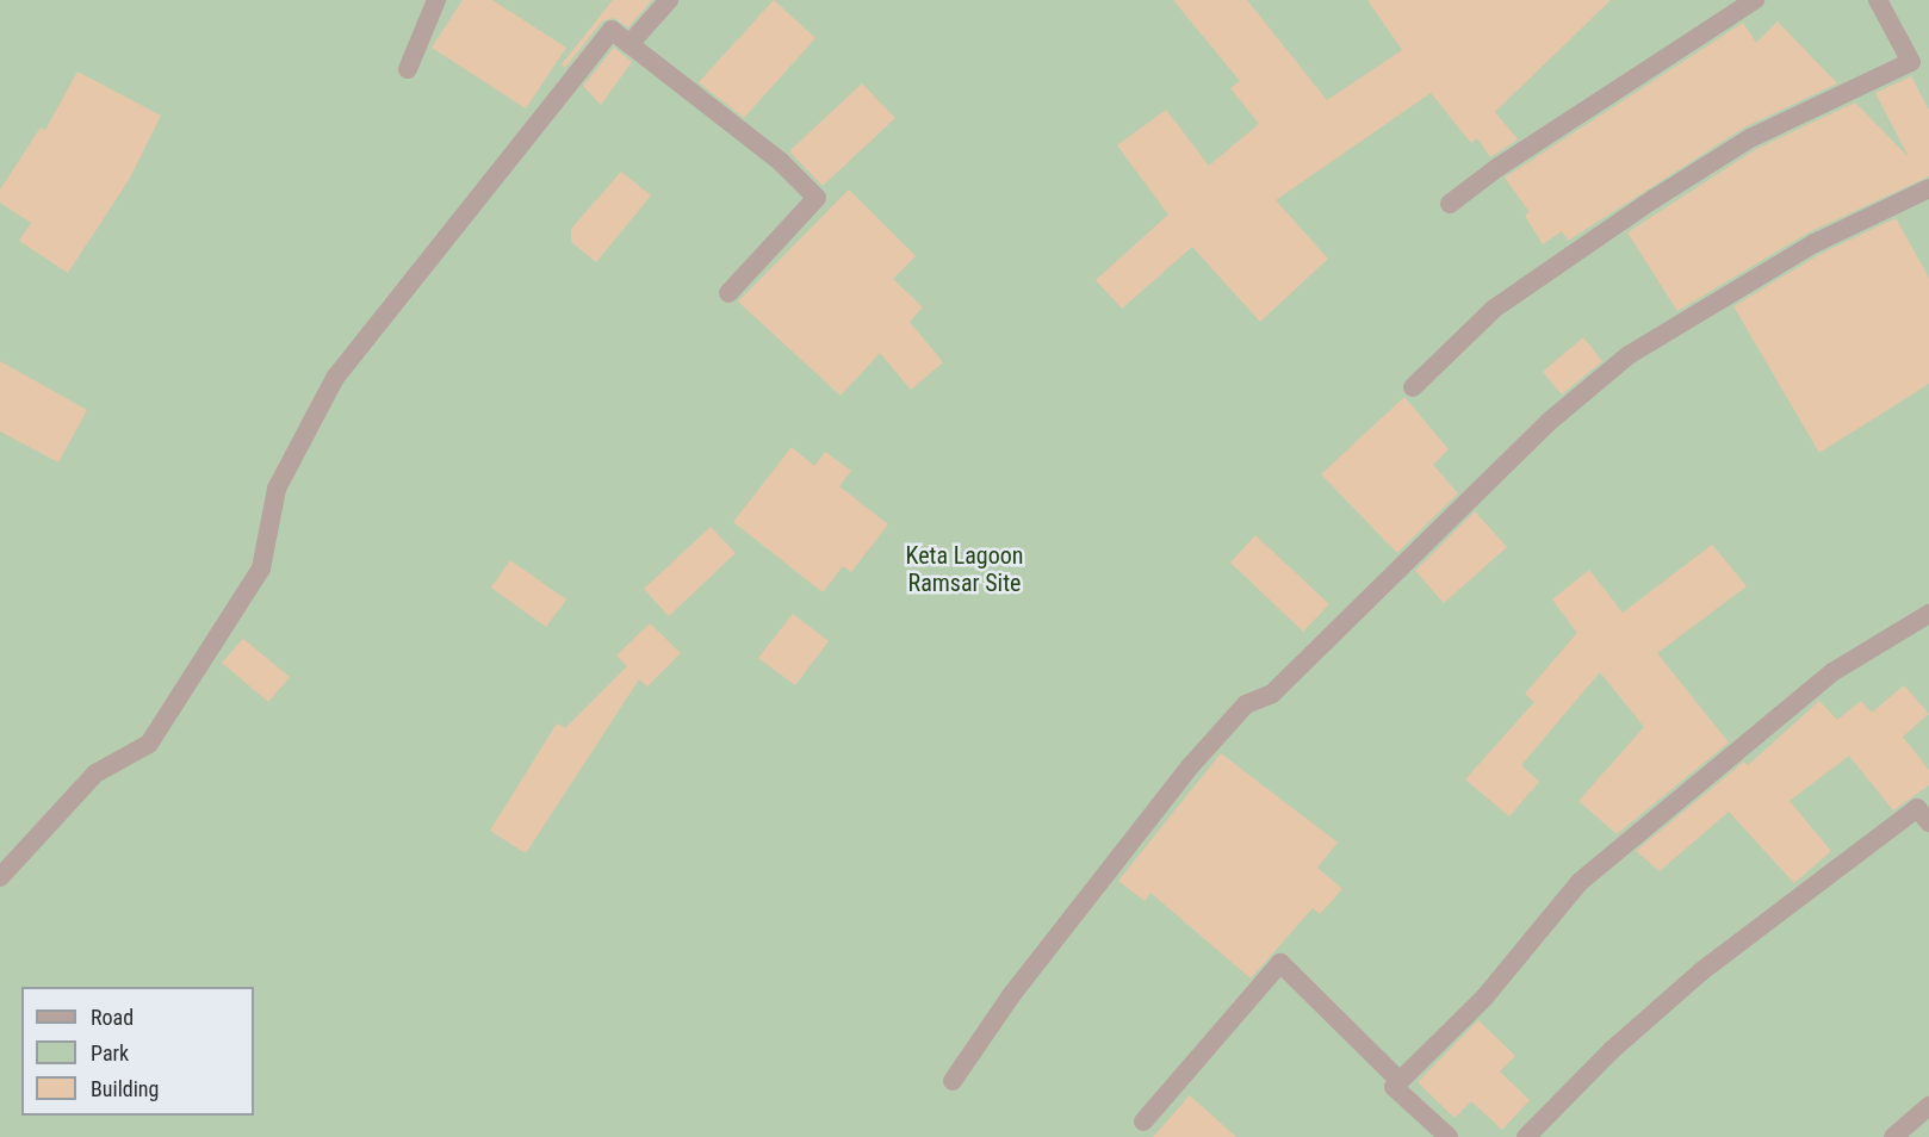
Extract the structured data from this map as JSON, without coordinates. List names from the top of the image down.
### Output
{
  "parks": ["Keta Lagoon Ramsar Site"],
  "legend": ["Road", "Park", "Building"]
}
